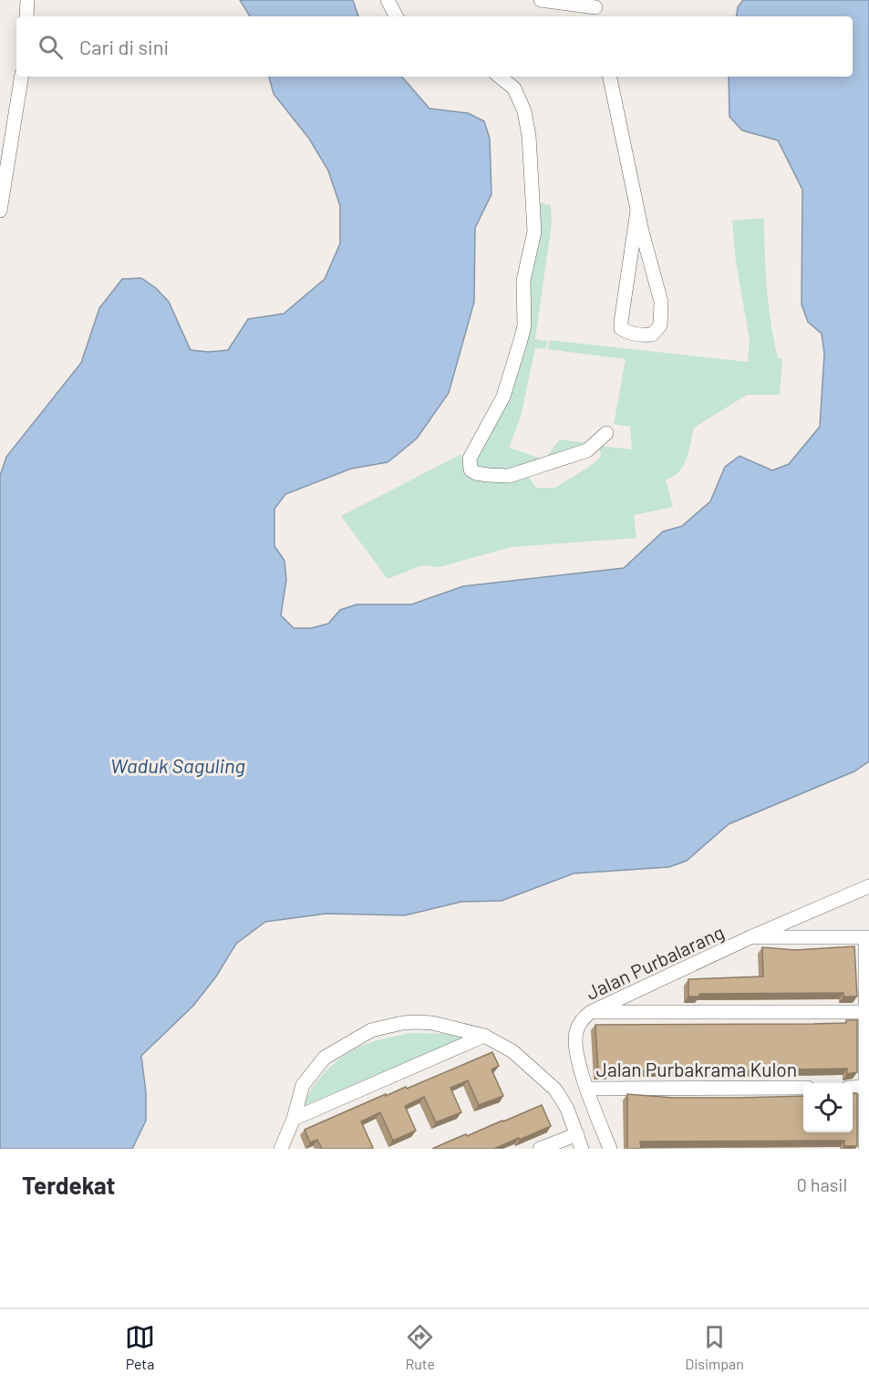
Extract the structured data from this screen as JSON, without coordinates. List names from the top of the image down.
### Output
{
  "streets": {
    "street": ["Jalan Purbalarang", "Jalan Purbakrama Kulon"]
  },
  "crossings": [
    ["Jalan Purbalarang", "Jalan Purbakrama Kulon"]
  ],
  "water": ["Waduk Saguling"],
  "page": {
    "search": "Cari di sini",
    "heading": ["Terdekat", "0 hasil"],
    "nav": ["Peta", "Rute", "Disimpan"]
  }
}
